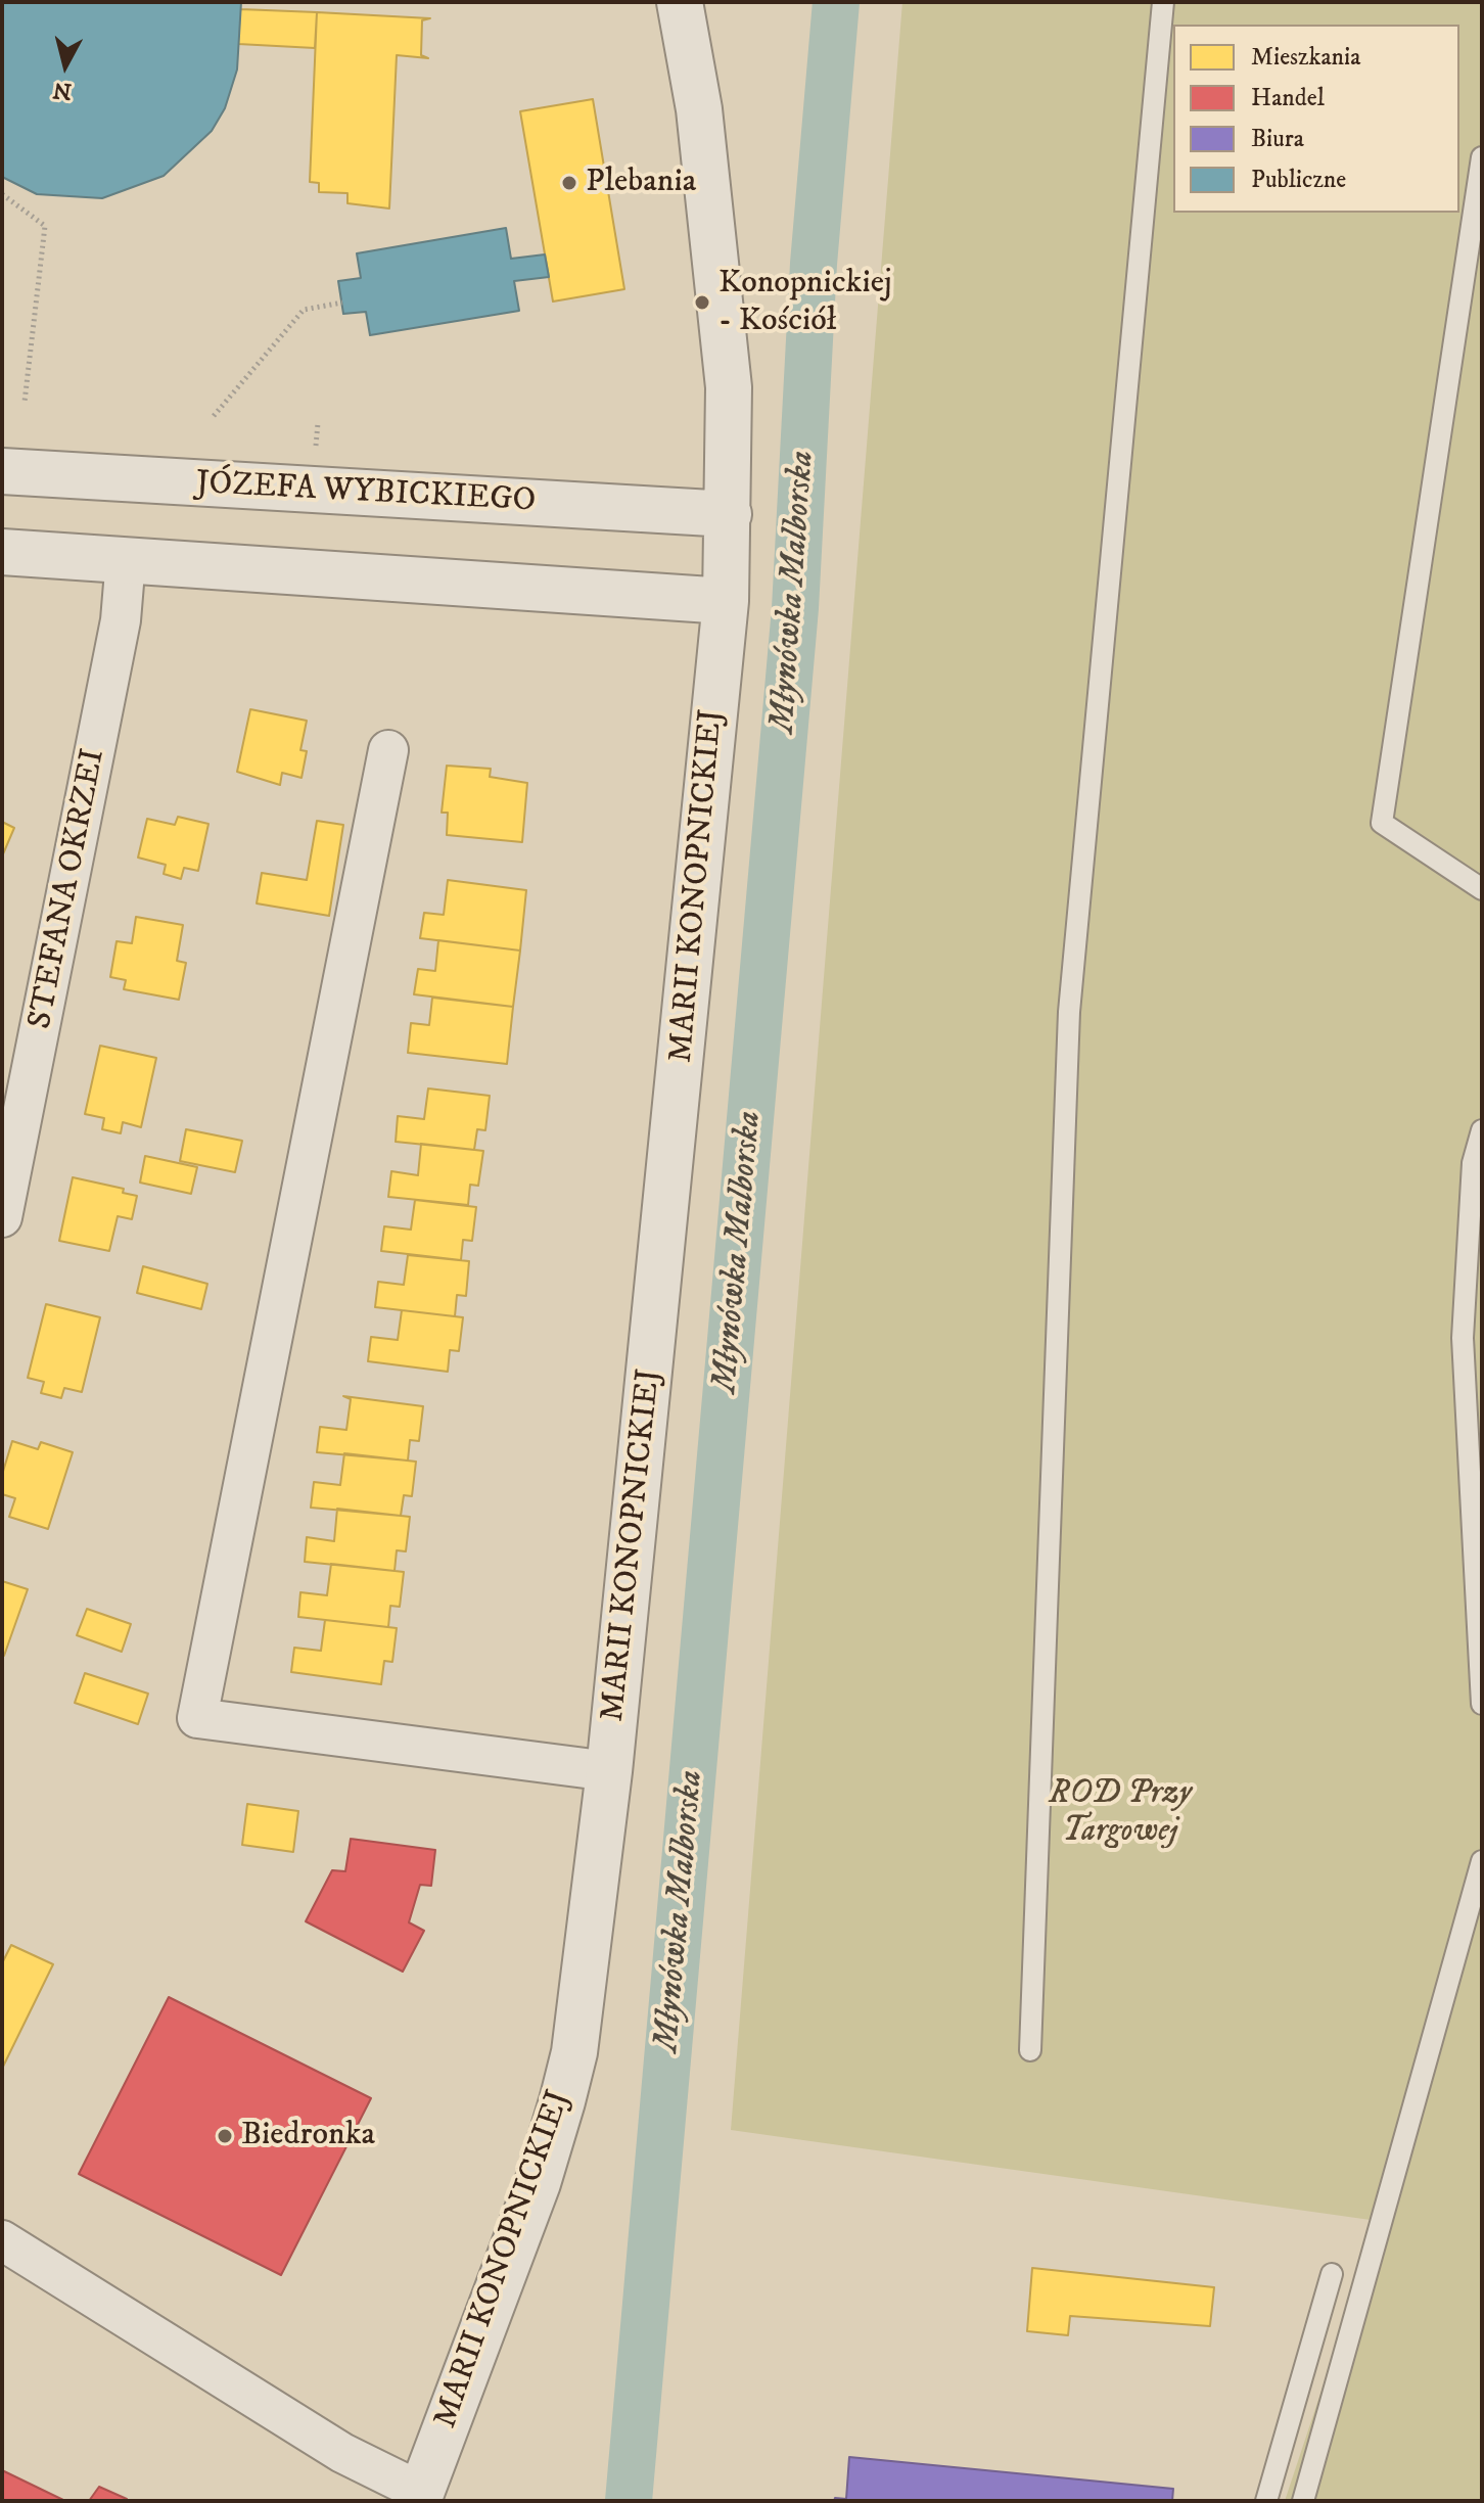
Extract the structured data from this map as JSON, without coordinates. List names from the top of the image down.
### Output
{
  "streets": {
    "street": ["JÓZEFA WYBICKIEGO", "MARII KONOPNICKIEJ", "STEFANA OKRZEI"]
  },
  "crossings": [
    ["JÓZEFA WYBICKIEGO", "MARII KONOPNICKIEJ"]
  ],
  "water": ["Młynówka Malborska"],
  "parks": ["ROD Przy Targowej"],
  "places": ["Plebania", "Konopnickiej - Kościół", "Biedronka"],
  "legend": [
    "Mieszkania",
    "Handel",
    "Biura",
    "Publiczne"
  ],
  "north": "bottom"
}
